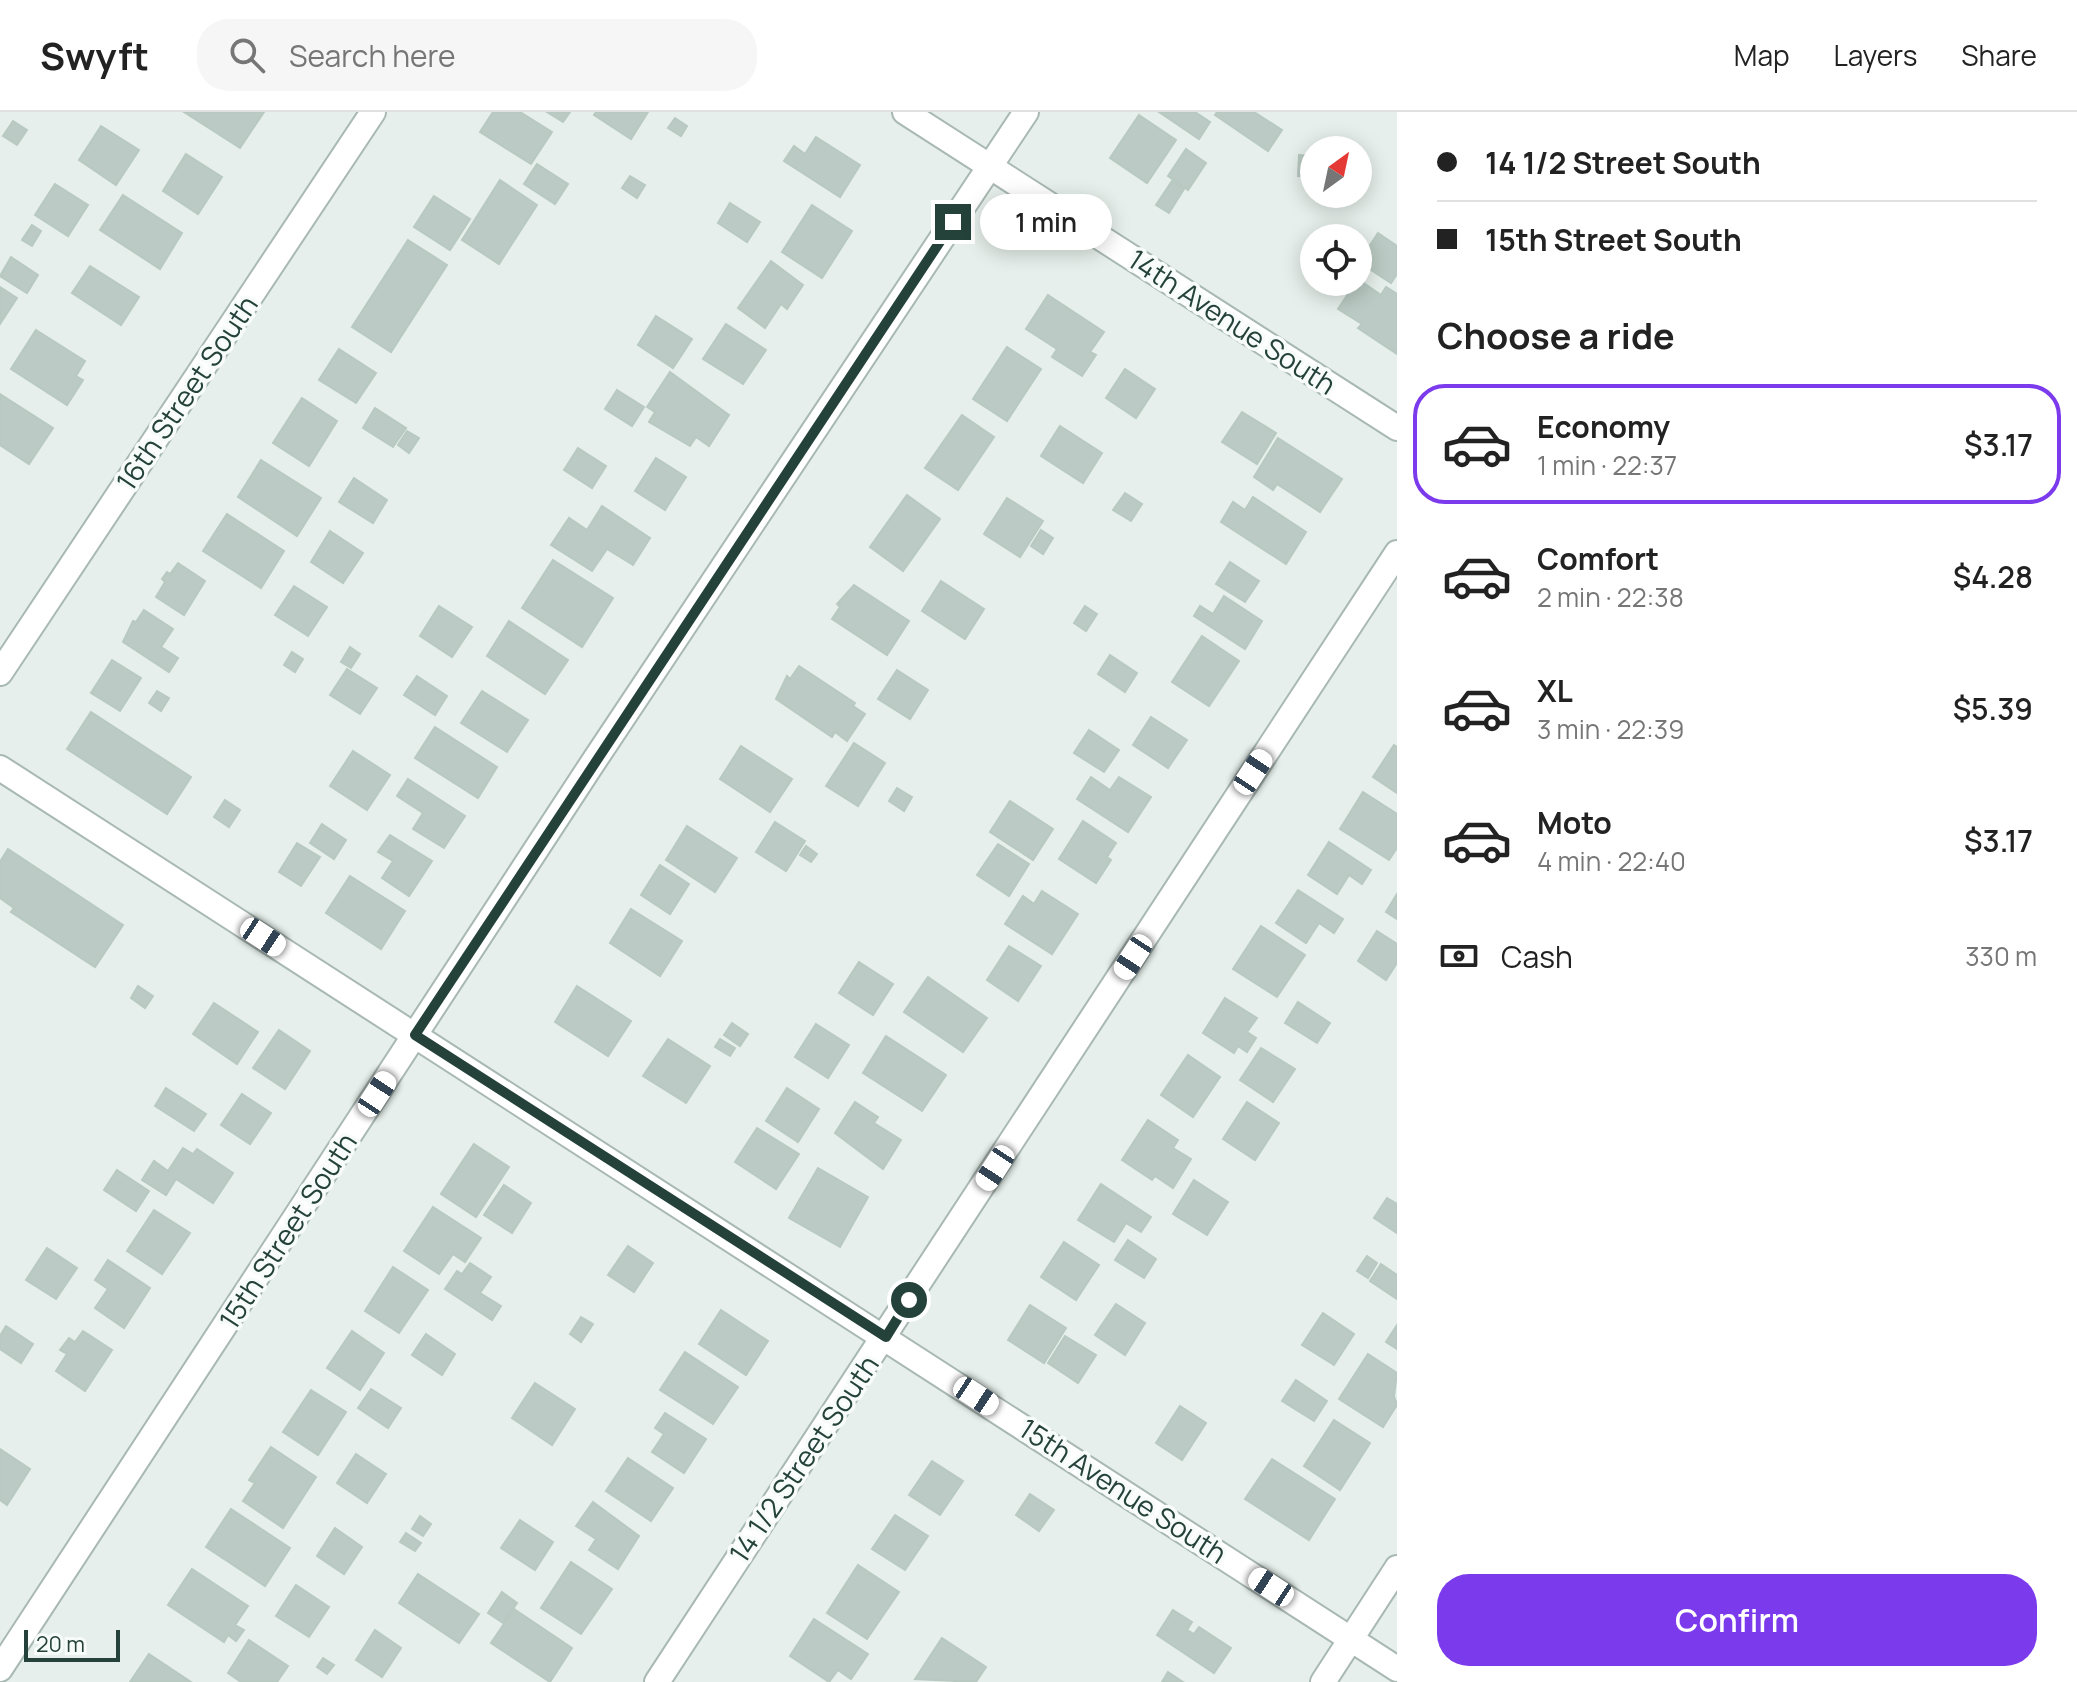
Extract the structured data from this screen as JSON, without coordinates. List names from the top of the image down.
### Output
{
  "streets": {
    "street": [
      "14th Avenue South",
      "16th Street South",
      "15th Street South",
      "14 1/2 Street South",
      "15th Avenue South"
    ]
  },
  "crossings": [
    ["14th Avenue South", "15th Street South"],
    ["15th Street South", "15th Avenue South"],
    ["14 1/2 Street South", "15th Avenue South"]
  ],
  "scale_bar": "20 m",
  "north": "top right",
  "page": {
    "header": "Swyft",
    "search": "Search here",
    "nav": ["Map", "Layers", "Share"],
    "banner": ["14 1/2 Street South", "15th Street South"],
    "bubble": "1 min",
    "heading": "Choose a ride",
    "list": [
      {
        "name": "Economy",
        "note": "1 min · 22:37",
        "value": "$3.17"
      },
      {
        "name": "Comfort",
        "note": "2 min · 22:38",
        "value": "$4.28"
      },
      {
        "name": "XL",
        "note": "3 min · 22:39",
        "value": "$5.39"
      },
      {
        "name": "Moto",
        "note": "4 min · 22:40",
        "value": "$3.17"
      }
    ],
    "pay": ["Cash", "330 m"],
    "buttons": "Confirm",
    "scale": "20 m"
  }
}
